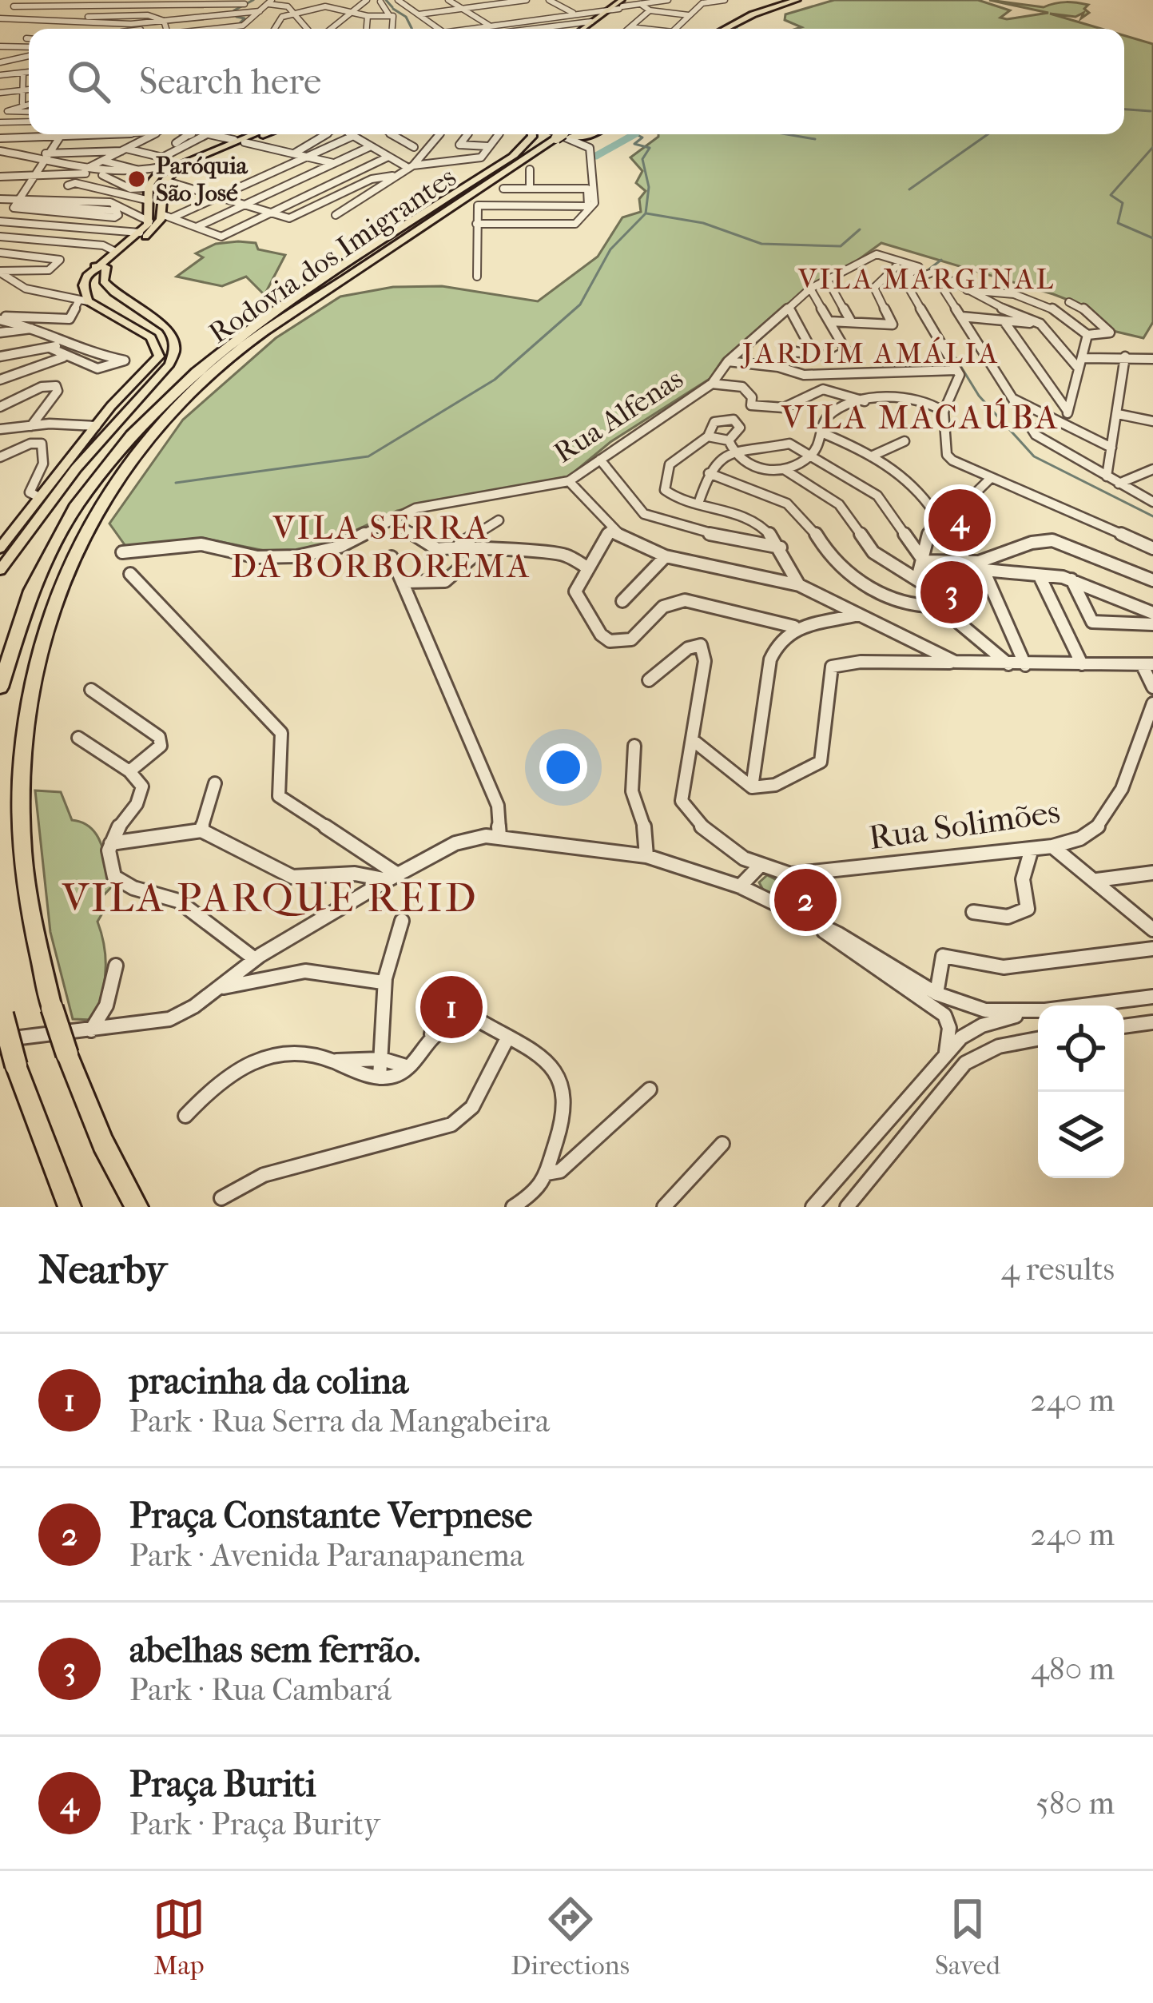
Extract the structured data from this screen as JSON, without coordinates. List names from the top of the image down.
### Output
{
  "streets": {
    "highway": ["Rodovia dos Imigrantes"],
    "street": ["Rua Alfenas", "Rua Solimões"]
  },
  "districts": [
    "VILA MARGINAL",
    "JARDIM AMÁLIA",
    "VILA MACAÚBA",
    "VILA SERRA DA BORBOREMA",
    "VILA PARQUE REID"
  ],
  "places": ["Paróquia São José"],
  "page": {
    "search": "Search here",
    "pins": [
      "4",
      "3",
      "2",
      "1"
    ],
    "heading": ["Nearby", "4 results"],
    "list": [
      {
        "mark": "1",
        "name": "pracinha da colina",
        "note": "Park · Rua Serra da Mangabeira",
        "value": "240 m"
      },
      {
        "mark": "2",
        "name": "Praça Constante Verpnese",
        "note": "Park · Avenida Paranapanema",
        "value": "240 m"
      },
      {
        "mark": "3",
        "name": "abelhas sem ferrão.",
        "note": "Park · Rua Cambará",
        "value": "480 m"
      },
      {
        "mark": "4",
        "name": "Praça Buriti",
        "note": "Park · Praça Burity",
        "value": "580 m"
      }
    ],
    "nav": ["Map", "Directions", "Saved"]
  }
}
